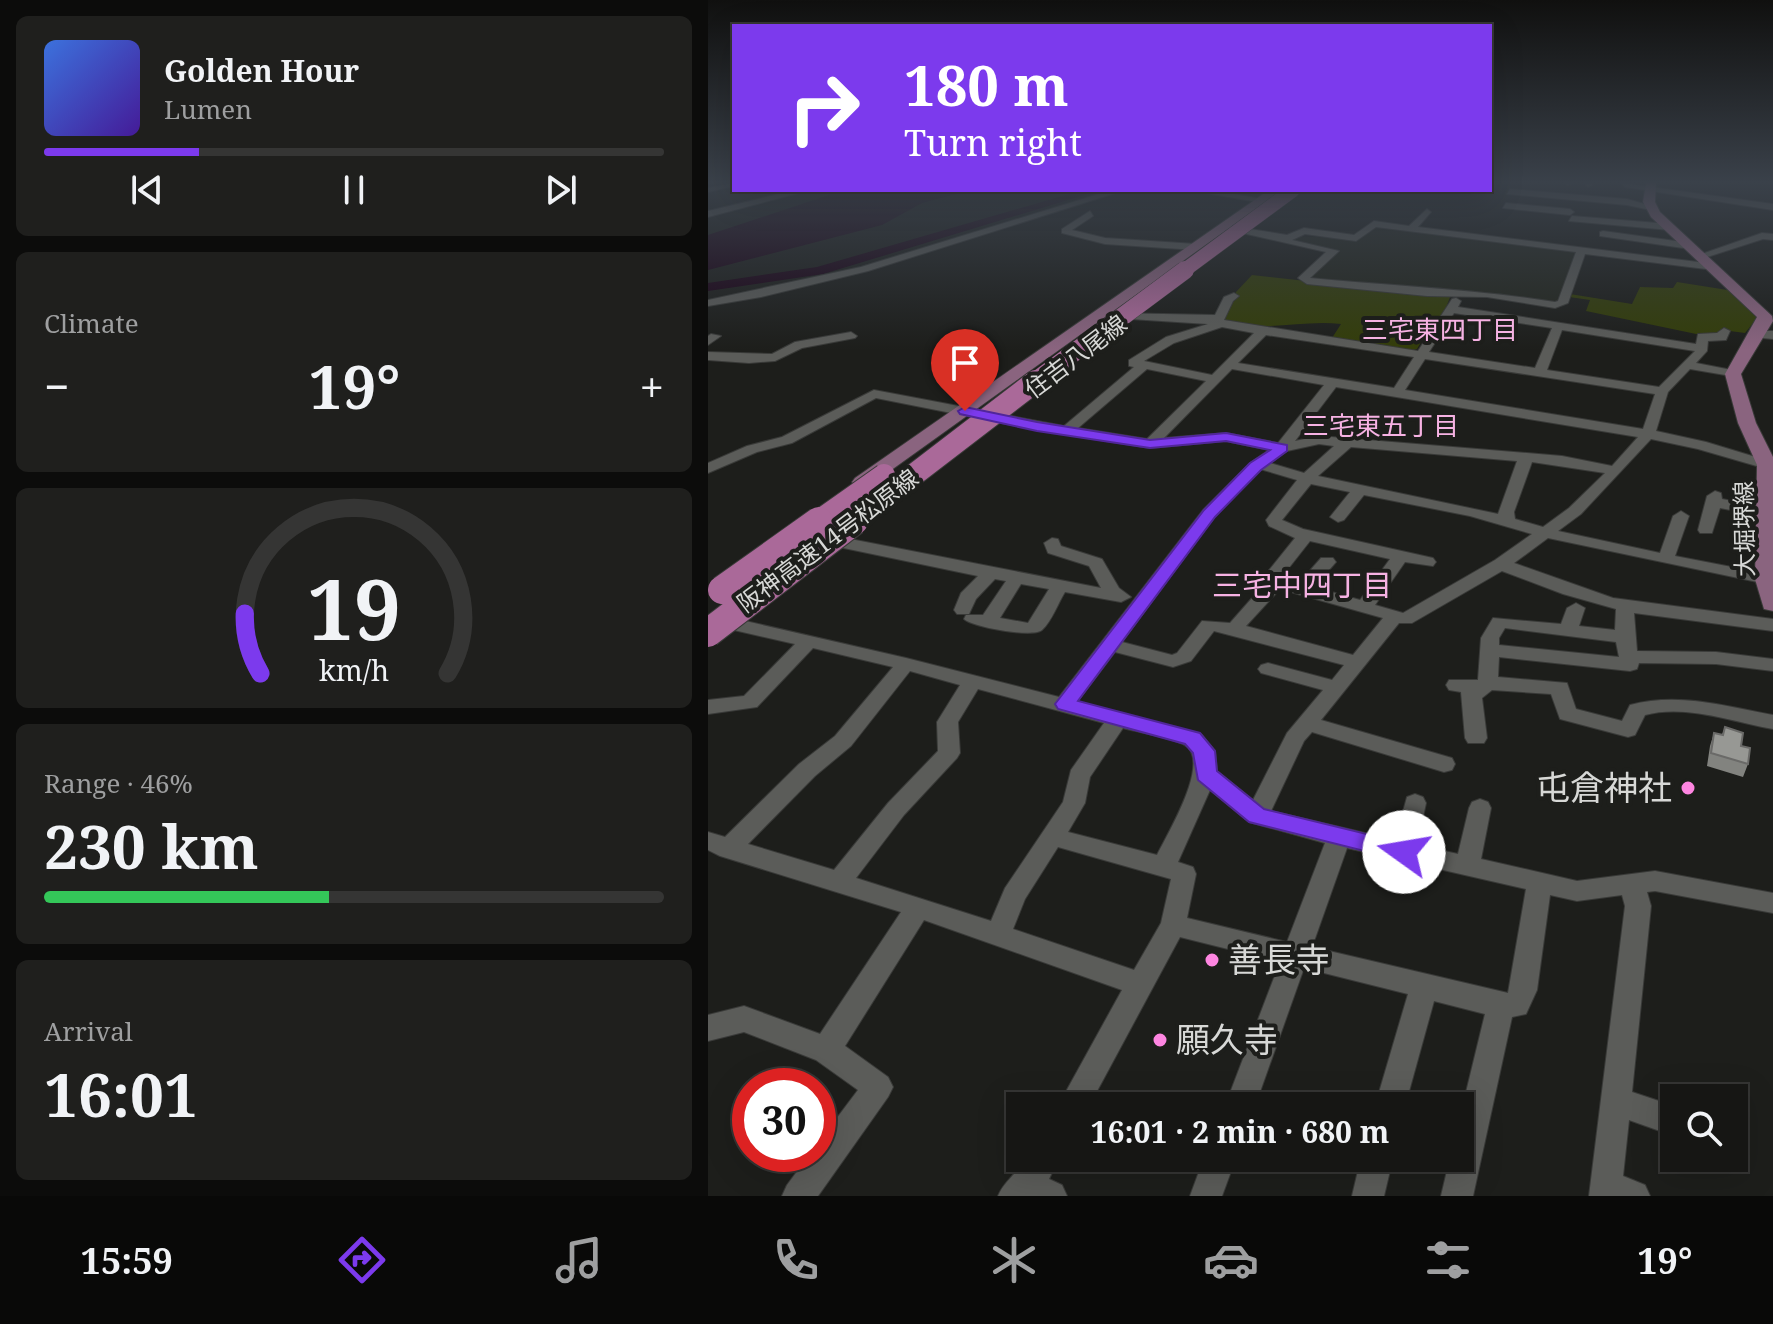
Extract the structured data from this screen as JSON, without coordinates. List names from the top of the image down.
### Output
{
  "streets": {
    "highway": ["阪神高速14号松原線"],
    "main road": ["住吉八尾線", "大堀堺線"]
  },
  "crossings": [
    ["住吉八尾線", "阪神高速14号松原線"]
  ],
  "districts": ["三宅東四丁目", "三宅東五丁目", "三宅中四丁目"],
  "places": ["屯倉神社", "善長寺", "願久寺"],
  "page": {
    "turn": ["180 m", "Turn right"],
    "song": ["Golden Hour", "Lumen"],
    "tile": [
      "Climate",
      ["Range · 46%", "230 km"],
      ["Arrival", "16:01"]
    ],
    "heat": ["−", "19°", "+"],
    "limit": "30",
    "trip": "16:01 · 2 min · 680 m",
    "tabs": ["15:59", "19°"],
    "gauge": ["19", "km/h"]
  }
}
